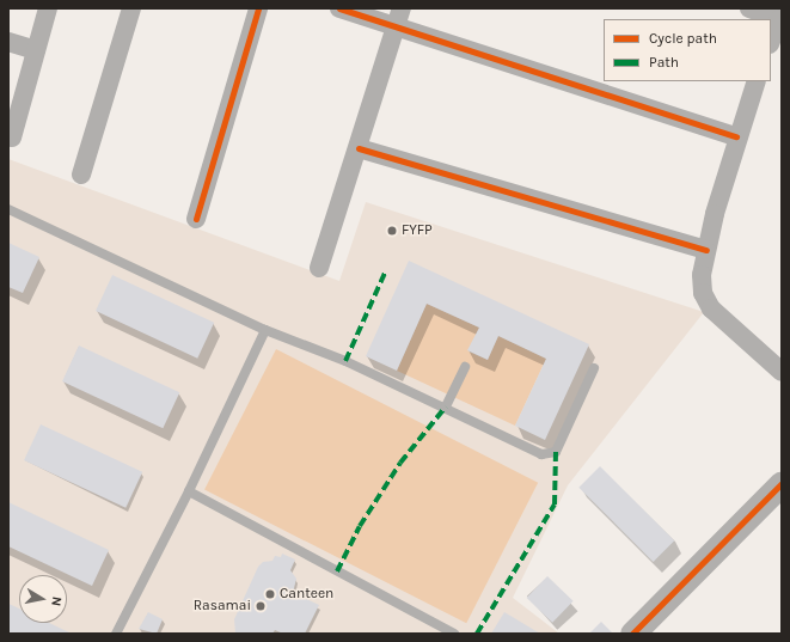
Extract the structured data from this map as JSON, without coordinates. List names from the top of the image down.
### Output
{
  "places": ["FYFP", "Canteen", "Rasamai"],
  "legend": ["Cycle path", "Path"],
  "north": "right"
}
